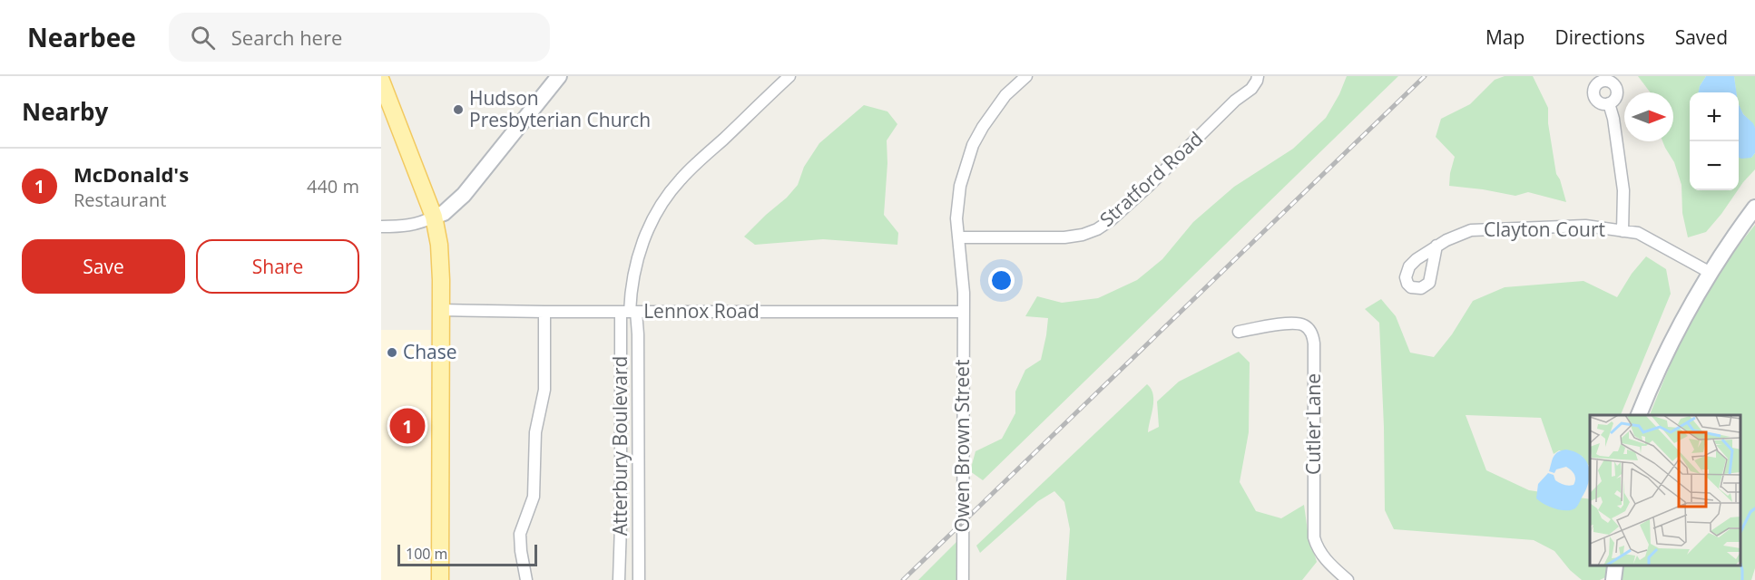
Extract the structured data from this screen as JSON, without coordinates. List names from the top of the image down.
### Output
{
  "streets": {
    "street": [
      "Stratford Road",
      "Clayton Court",
      "Lennox Road",
      "Cutler Lane",
      "Atterbury Boulevard",
      "Owen Brown Street"
    ]
  },
  "crossings": [
    ["Stratford Road", "Owen Brown Street"],
    ["Lennox Road", "Atterbury Boulevard"],
    ["Lennox Road", "Owen Brown Street"]
  ],
  "places": ["Hudson Presbyterian Church", "Chase"],
  "scale_bar": "100 m",
  "north": "right",
  "page": {
    "header": "Nearbee",
    "search": "Search here",
    "nav": ["Map", "Directions", "Saved"],
    "heading": "Nearby",
    "map_buttons": ["+", "−"],
    "list": [
      {
        "mark": "1",
        "name": "McDonald's",
        "note": "Restaurant",
        "value": "440 m"
      }
    ],
    "buttons": ["Save", "Share"],
    "pins": "1",
    "scale": "100 m"
  }
}
